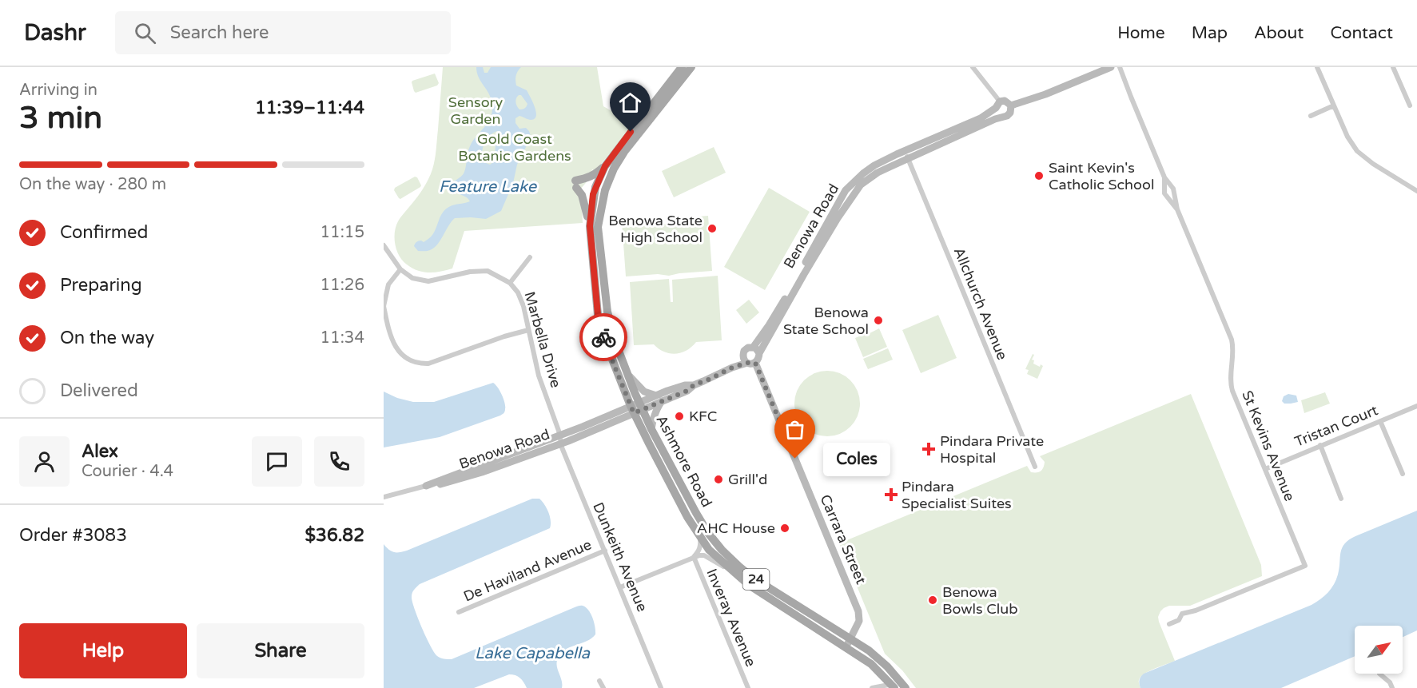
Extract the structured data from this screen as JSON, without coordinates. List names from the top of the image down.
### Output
{
  "streets": {
    "main road": [
      "Benowa Road",
      "Ashmore Road",
      "Carrara Street",
      "24"
    ],
    "street": [
      "Allchurch Avenue",
      "Marbella Drive",
      "Tristan Court",
      "St Kevins Avenue",
      "Dunkeith Avenue",
      "De Haviland Avenue",
      "Inveray Avenue"
    ]
  },
  "crossings": [
    ["Benowa Road", "Allchurch Avenue"],
    ["Benowa Road", "Marbella Drive"],
    ["Benowa Road", "Ashmore Road"],
    ["Benowa Road", "Carrara Street"],
    ["Benowa Road", "Dunkeith Avenue"],
    ["Marbella Drive", "Dunkeith Avenue"],
    ["Tristan Court", "St Kevins Avenue"],
    ["Ashmore Road", "Carrara Street"],
    ["Dunkeith Avenue", "De Haviland Avenue"]
  ],
  "water": ["Feature Lake", "Lake Capabella"],
  "parks": ["Sensory Garden", "Gold Coast Botanic Gardens"],
  "places": {
    "other": [
      "Saint Kevin's Catholic School",
      "Benowa State High School",
      "Benowa State School",
      "KFC",
      "Coles",
      "Grill'd",
      "AHC House",
      "Benowa Bowls Club"
    ],
    "health": ["Pindara Private Hospital", "Pindara Specialist Suites"]
  },
  "north": "top right",
  "page": {
    "header": "Dashr",
    "search": "Search here",
    "nav": [
      "Home",
      "Map",
      "About",
      "Contact"
    ],
    "heading": ["3 min", "Arriving in", "11:39–11:44"],
    "panel": [
      "Alex",
      "Courier · 4.4",
      "Order #3083",
      "$36.82"
    ],
    "bar": "On the way · 280 m",
    "list": [
      ["Confirmed", "11:15"],
      ["Preparing", "11:26"],
      ["On the way", "11:34"],
      "Delivered"
    ],
    "bubble": "Coles",
    "buttons": ["Help", "Share"]
  }
}
